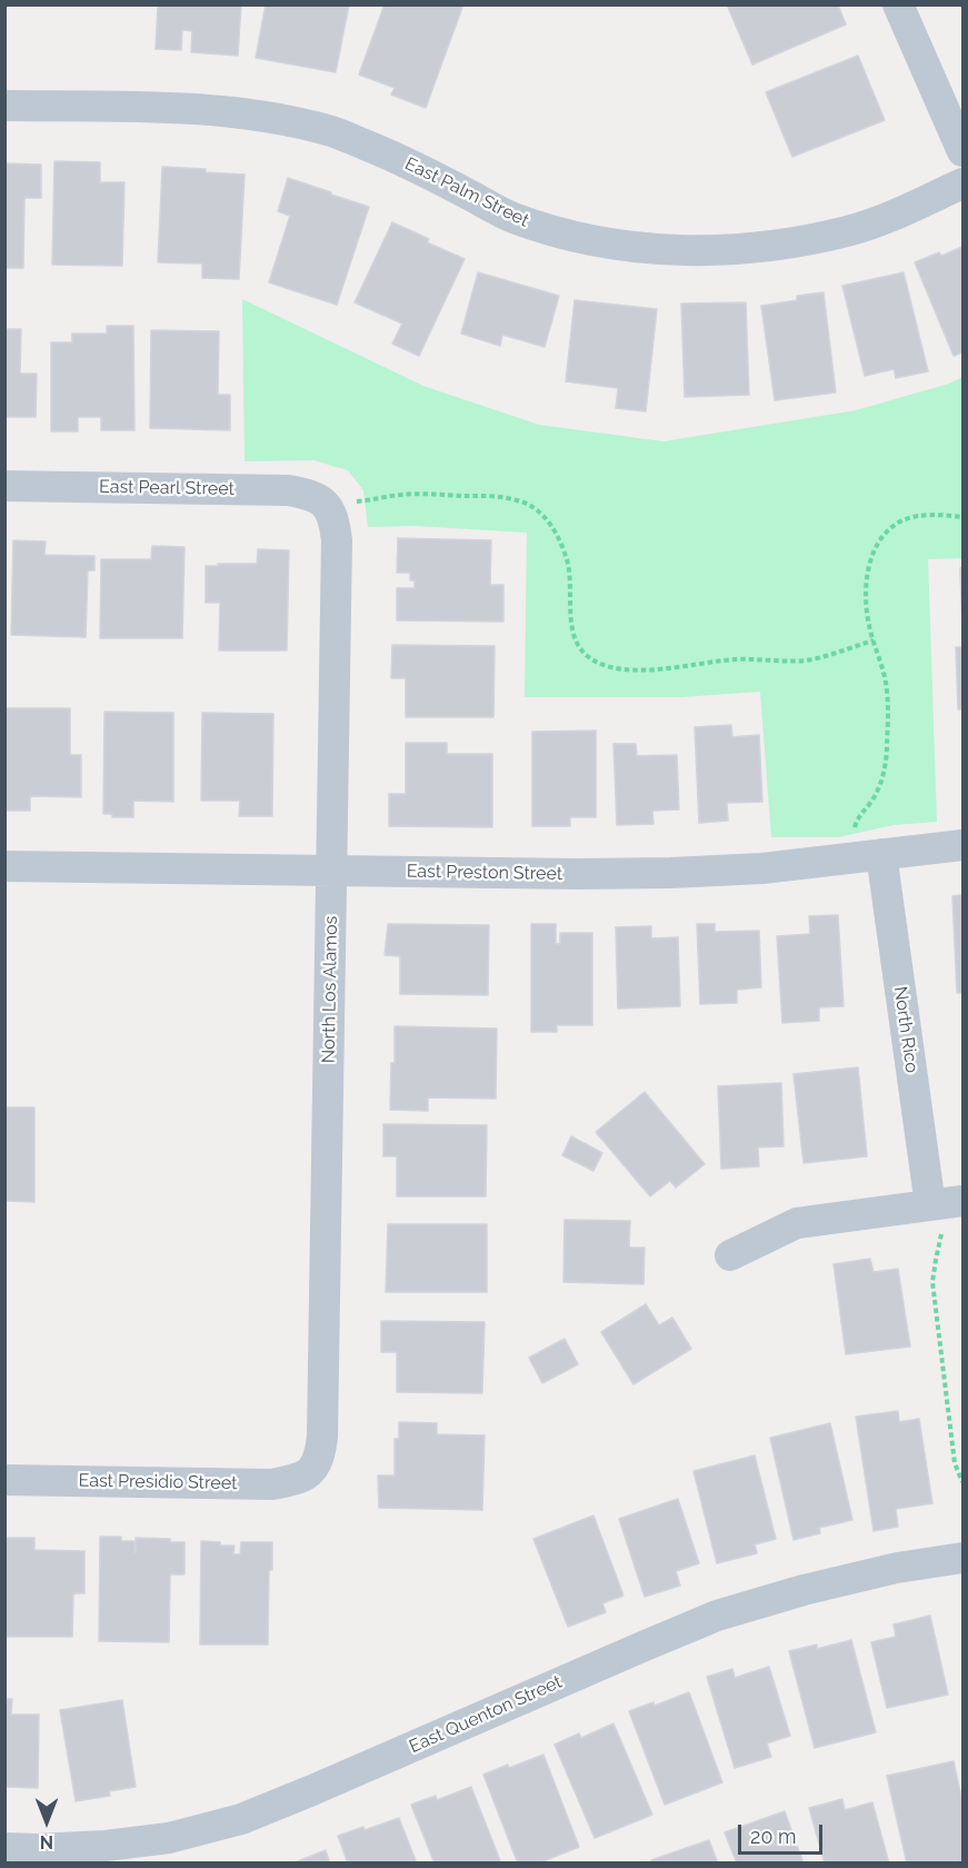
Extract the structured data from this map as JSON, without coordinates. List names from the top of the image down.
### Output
{
  "streets": {
    "street": [
      "East Palm Street",
      "East Pearl Street",
      "East Preston Street",
      "North Los Alamos",
      "North Rico",
      "East Presidio Street",
      "East Quenton Street"
    ]
  },
  "crossings": [
    ["East Pearl Street", "North Los Alamos"],
    ["East Preston Street", "North Los Alamos"],
    ["East Preston Street", "North Rico"],
    ["North Los Alamos", "East Presidio Street"]
  ],
  "scale_bar": "20 m",
  "north": "bottom"
}
